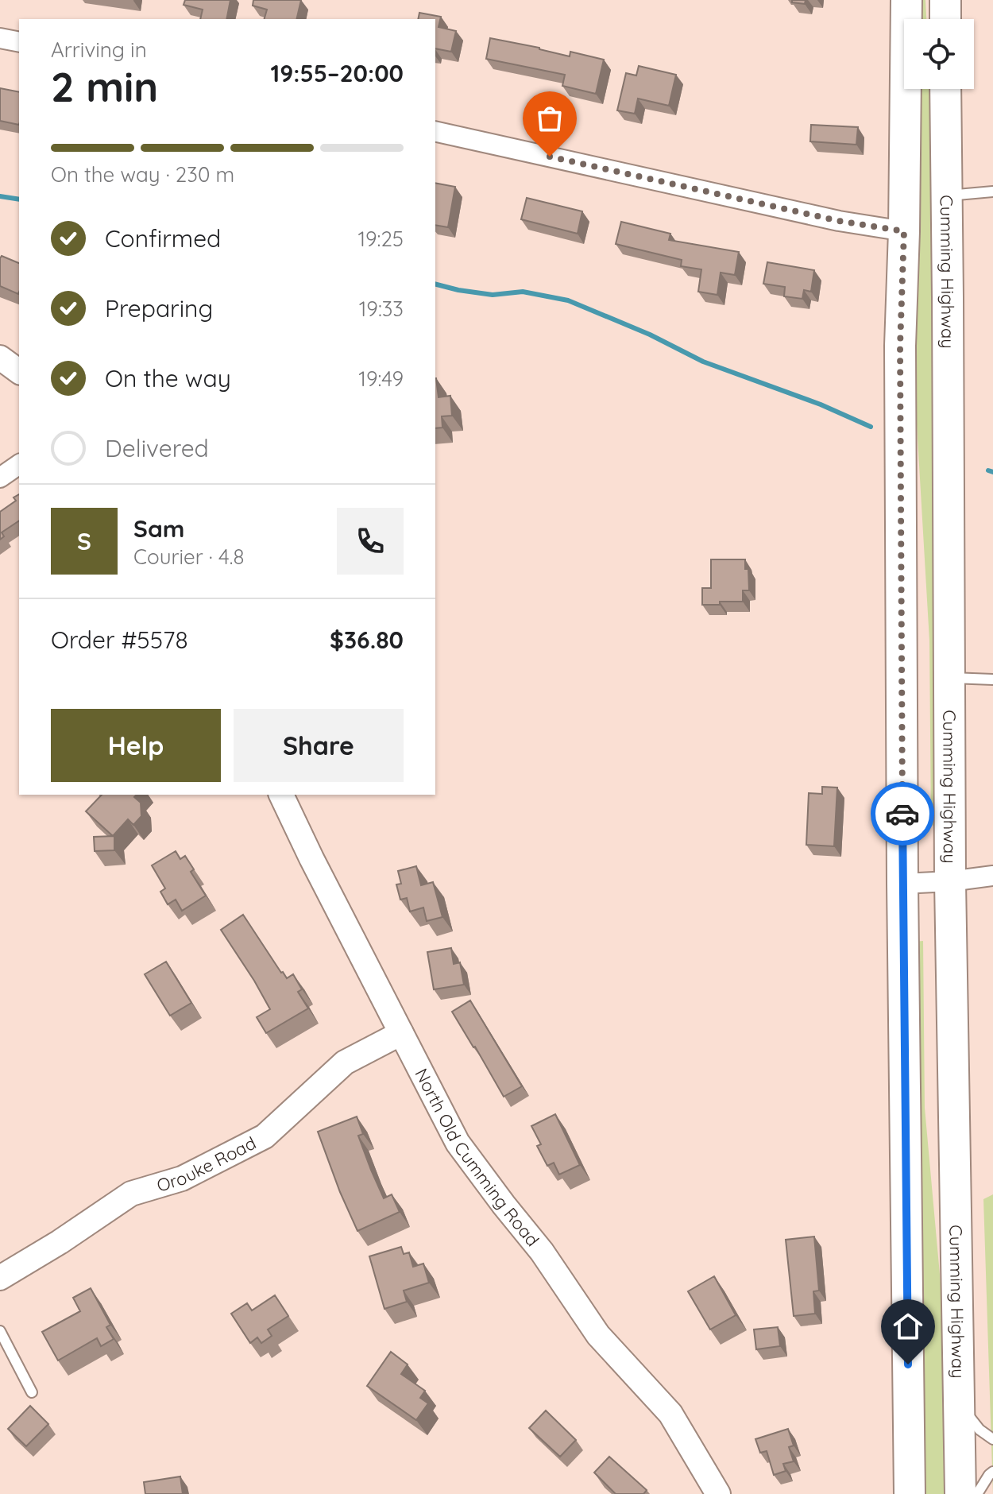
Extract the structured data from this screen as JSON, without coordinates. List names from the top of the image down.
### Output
{
  "streets": {
    "highway": ["Cumming Highway"],
    "street": ["North Old Cumming Road", "Orouke Road"]
  },
  "crossings": [
    ["North Old Cumming Road", "Orouke Road"]
  ],
  "page": {
    "heading": ["2 min", "Arriving in", "19:55–20:00"],
    "panel": [
      "Sam",
      "Courier · 4.8",
      "Order #5578",
      "$36.80"
    ],
    "bar": "On the way · 230 m",
    "list": [
      ["Confirmed", "19:25"],
      ["Preparing", "19:33"],
      ["On the way", "19:49"],
      "Delivered"
    ],
    "round": "S",
    "buttons": ["Help", "Share"]
  }
}
